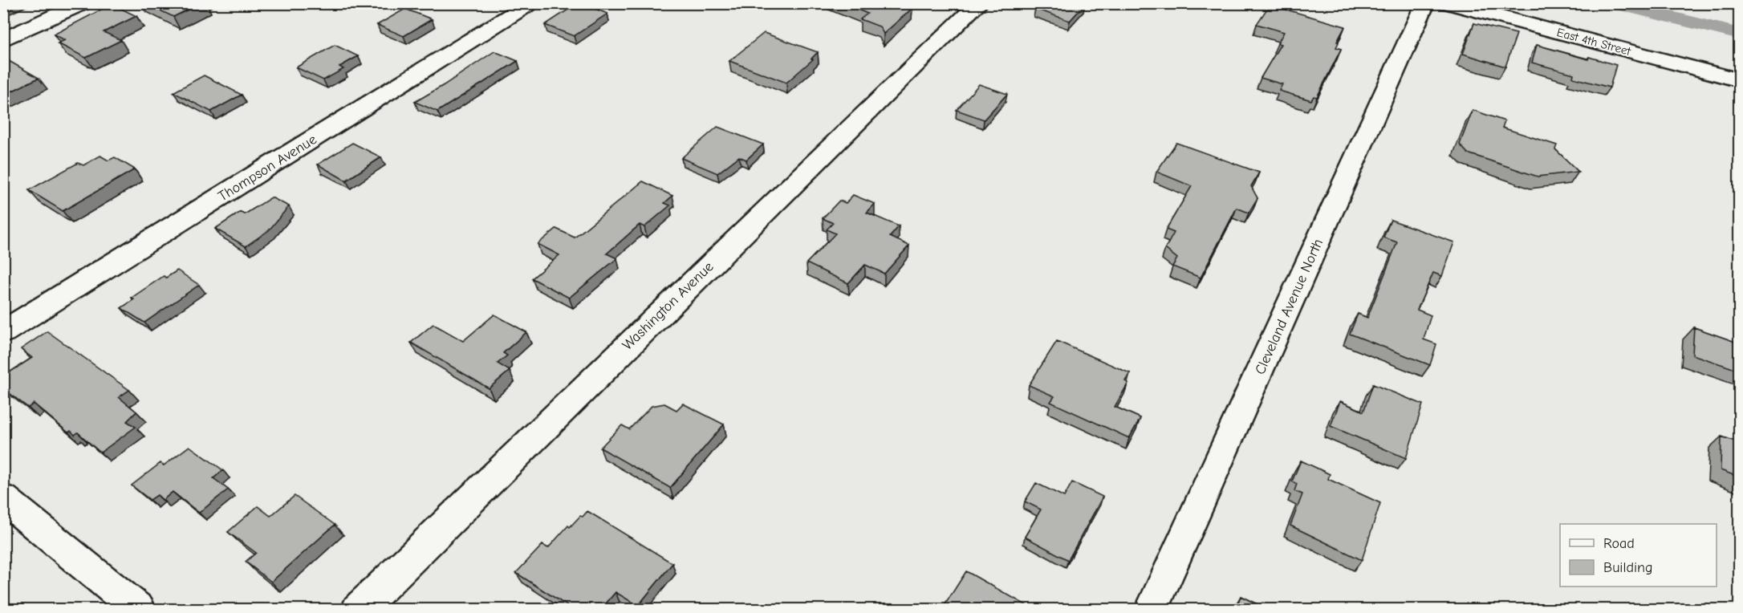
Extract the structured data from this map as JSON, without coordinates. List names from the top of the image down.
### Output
{
  "streets": {
    "street": [
      "East 4th Street",
      "Thompson Avenue",
      "Washington Avenue",
      "Cleveland Avenue North"
    ]
  },
  "legend": ["Road", "Building"]
}
